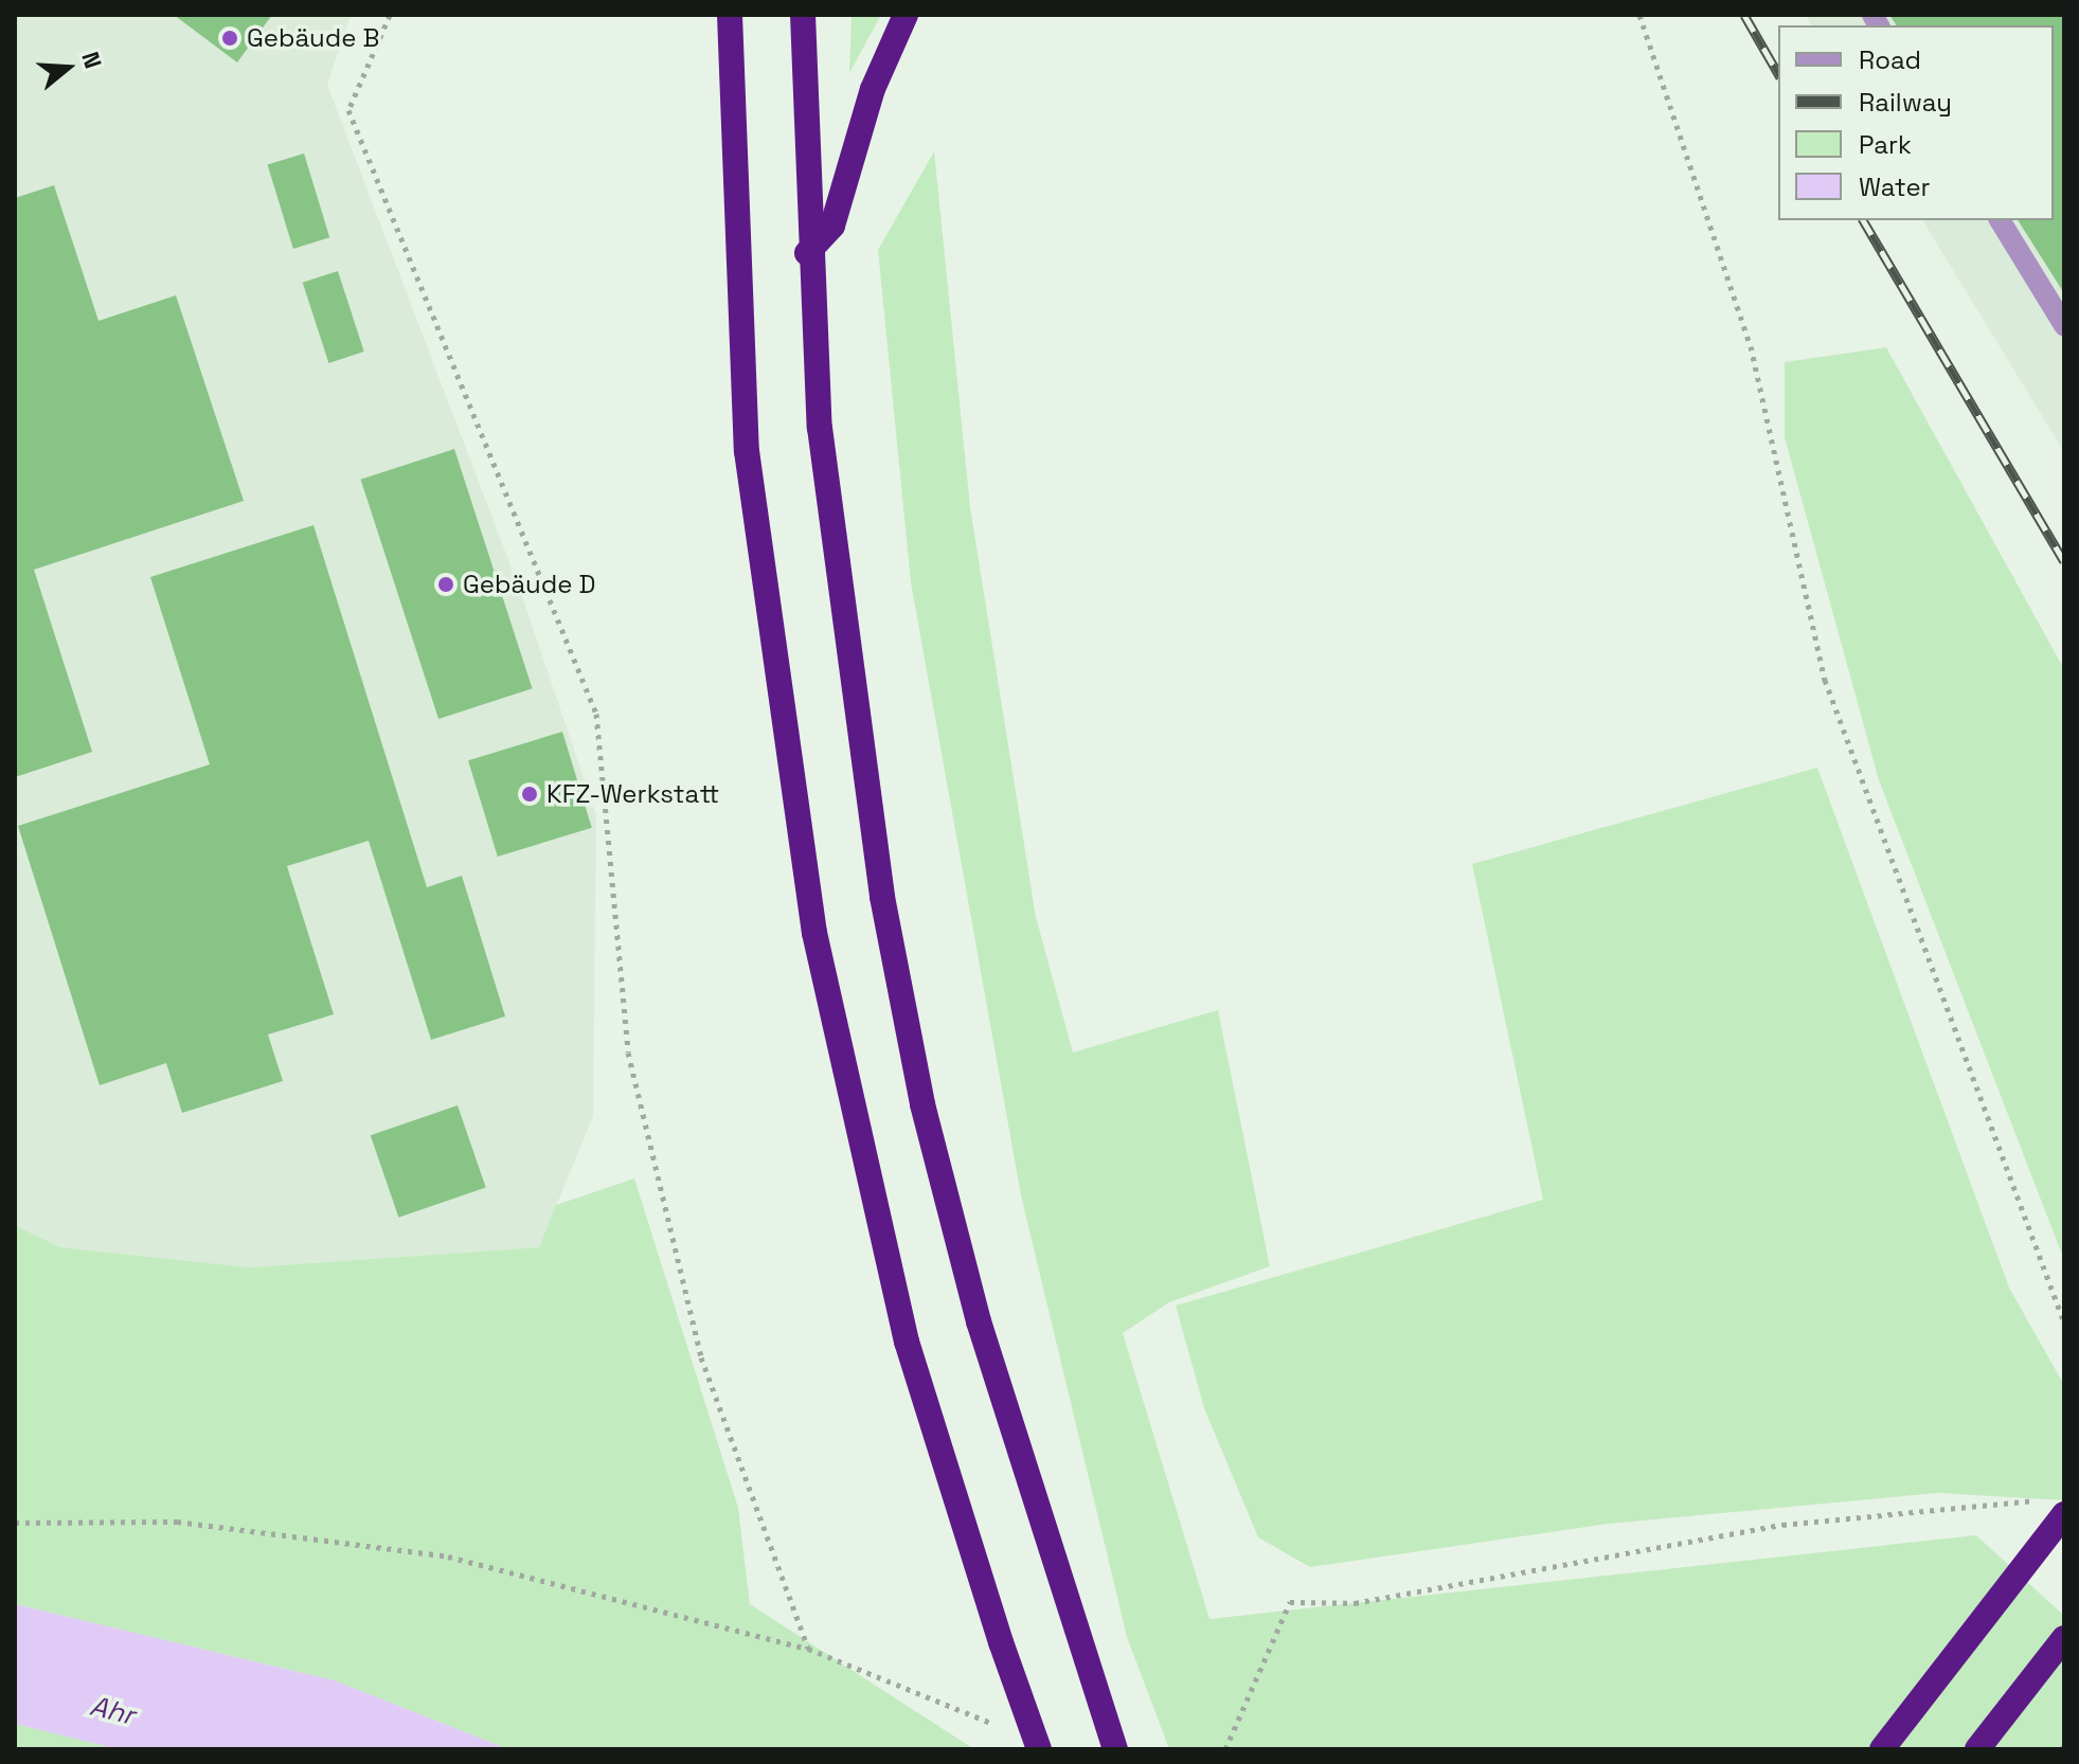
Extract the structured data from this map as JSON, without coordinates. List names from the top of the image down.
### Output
{
  "water": ["Ahr"],
  "places": ["Gebäude B", "Gebäude D", "KFZ-Werkstatt"],
  "legend": [
    "Road",
    "Railway",
    "Park",
    "Water"
  ],
  "north": "right"
}
